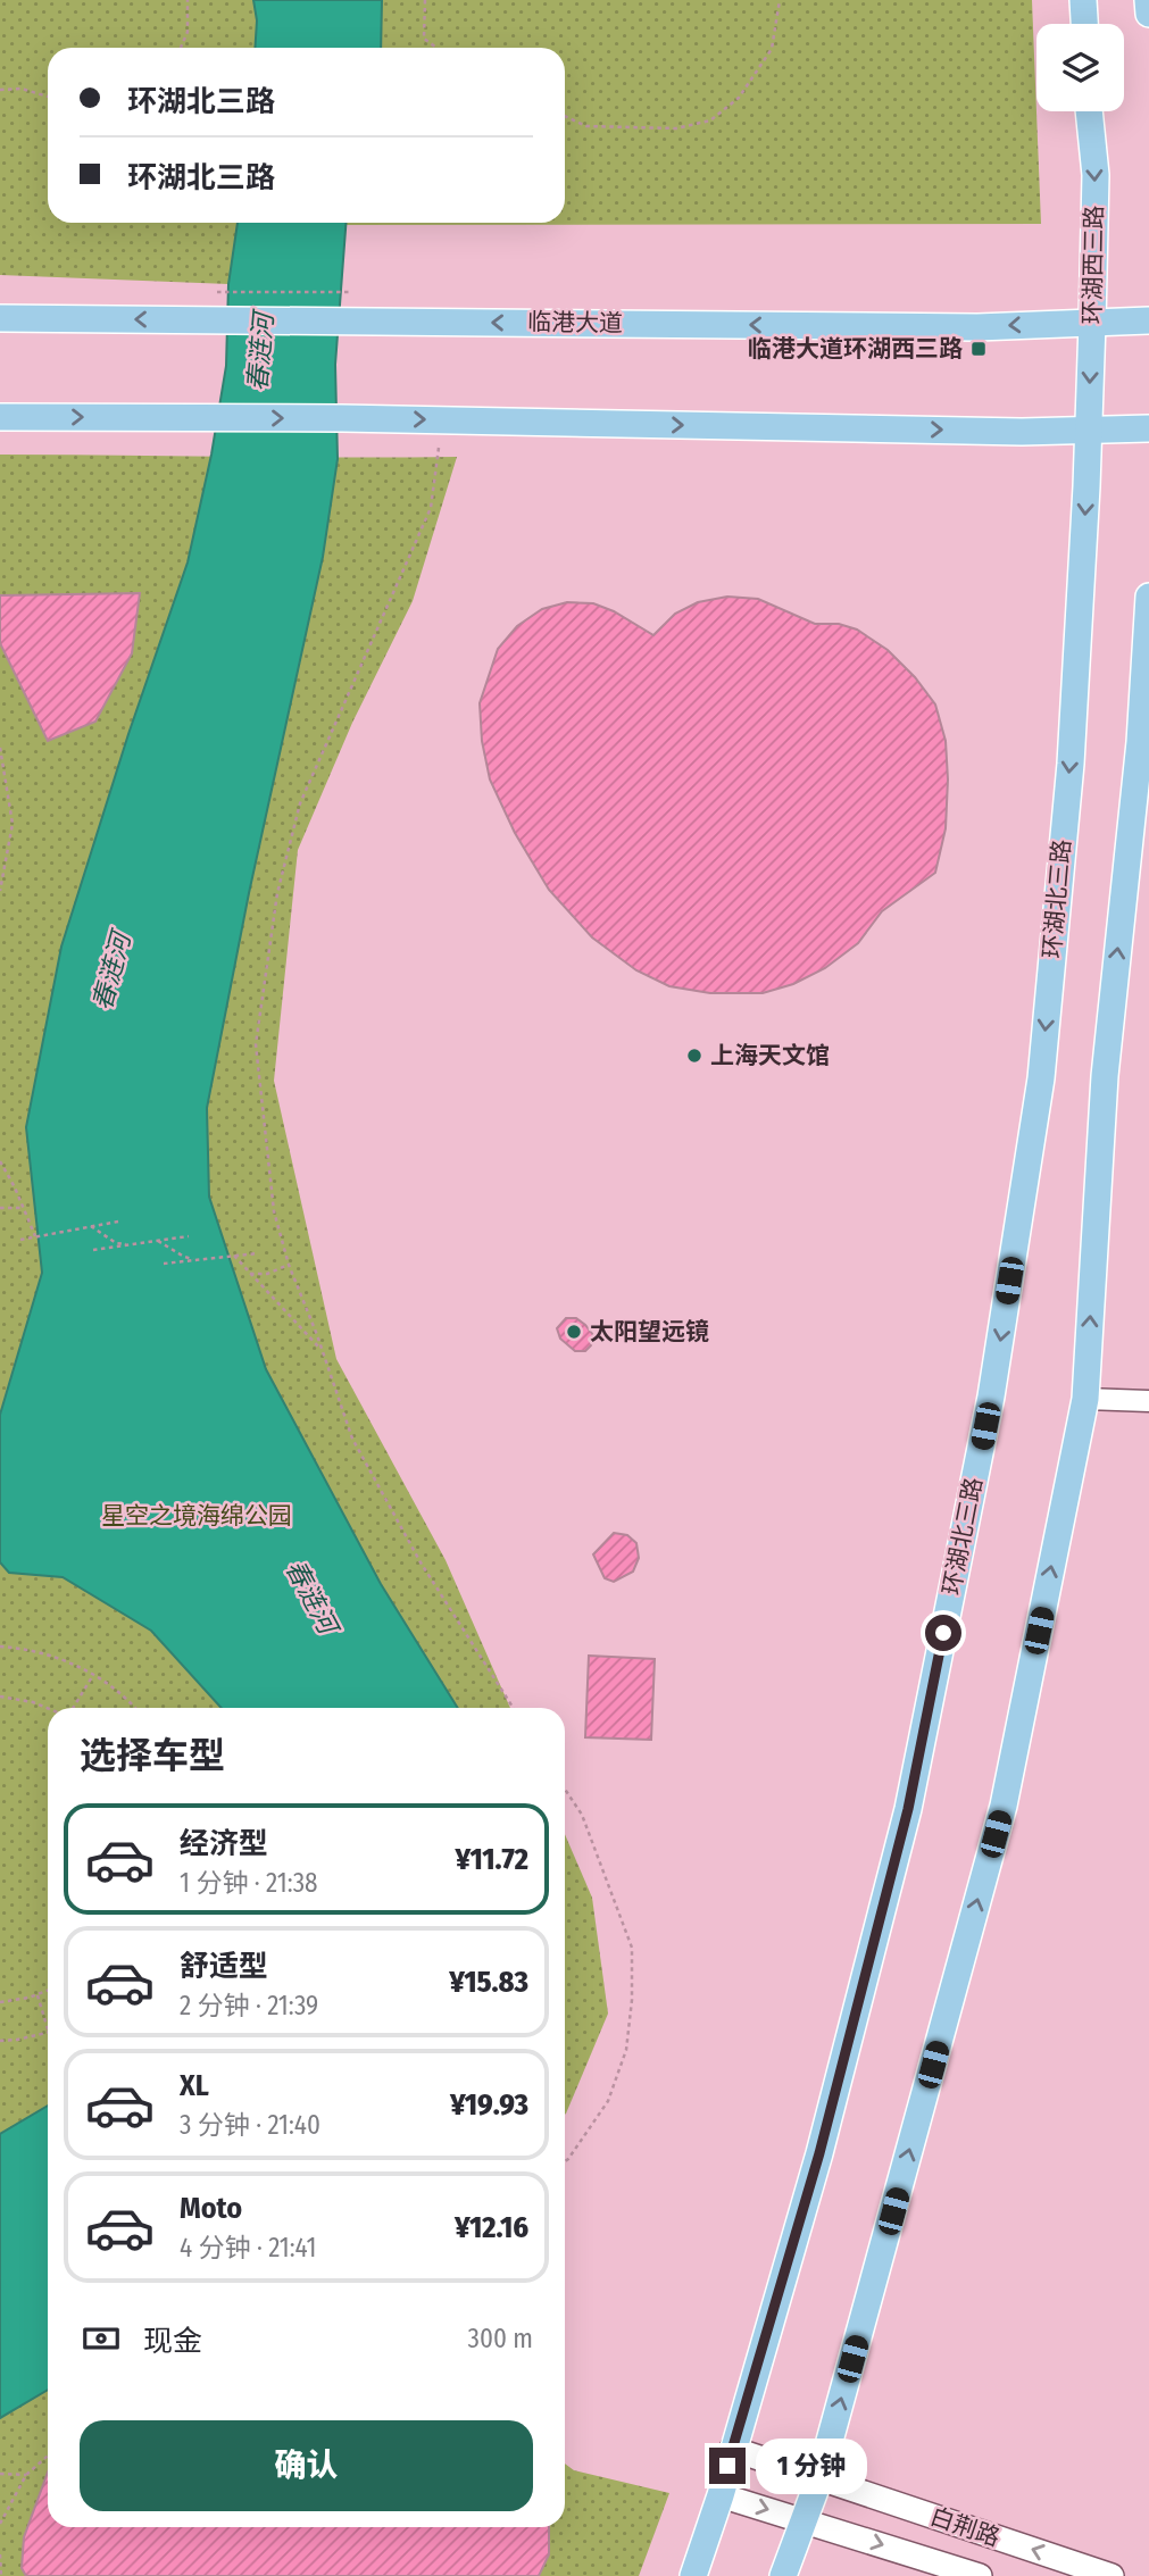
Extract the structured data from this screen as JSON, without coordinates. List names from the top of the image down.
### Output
{
  "streets": {
    "main road": [
      "环湖西三路",
      "临港大道",
      "环湖北三路",
      "白荆路"
    ]
  },
  "crossings": [
    ["环湖西三路", "临港大道"],
    ["环湖西三路", "环湖北三路"],
    ["环湖北三路", "白荆路"]
  ],
  "one_way": ["环湖西三路"],
  "water": ["春涟河"],
  "parks": ["星空之境海绵公园"],
  "places": {
    "transit": ["临港大道环湖西三路"],
    "other": ["上海天文馆", "太阳望远镜"]
  },
  "page": {
    "banner": ["环湖北三路", "环湖北三路"],
    "heading": "选择车型",
    "list": [
      {
        "name": "经济型",
        "note": "1 分钟 · 21:38",
        "value": "¥11.72"
      },
      {
        "name": "舒适型",
        "note": "2 分钟 · 21:39",
        "value": "¥15.83"
      },
      {
        "name": "XL",
        "note": "3 分钟 · 21:40",
        "value": "¥19.93"
      },
      {
        "name": "Moto",
        "note": "4 分钟 · 21:41",
        "value": "¥12.16"
      }
    ],
    "pay": ["现金", "300 m"],
    "buttons": "确认",
    "bubble": "1 分钟"
  }
}
